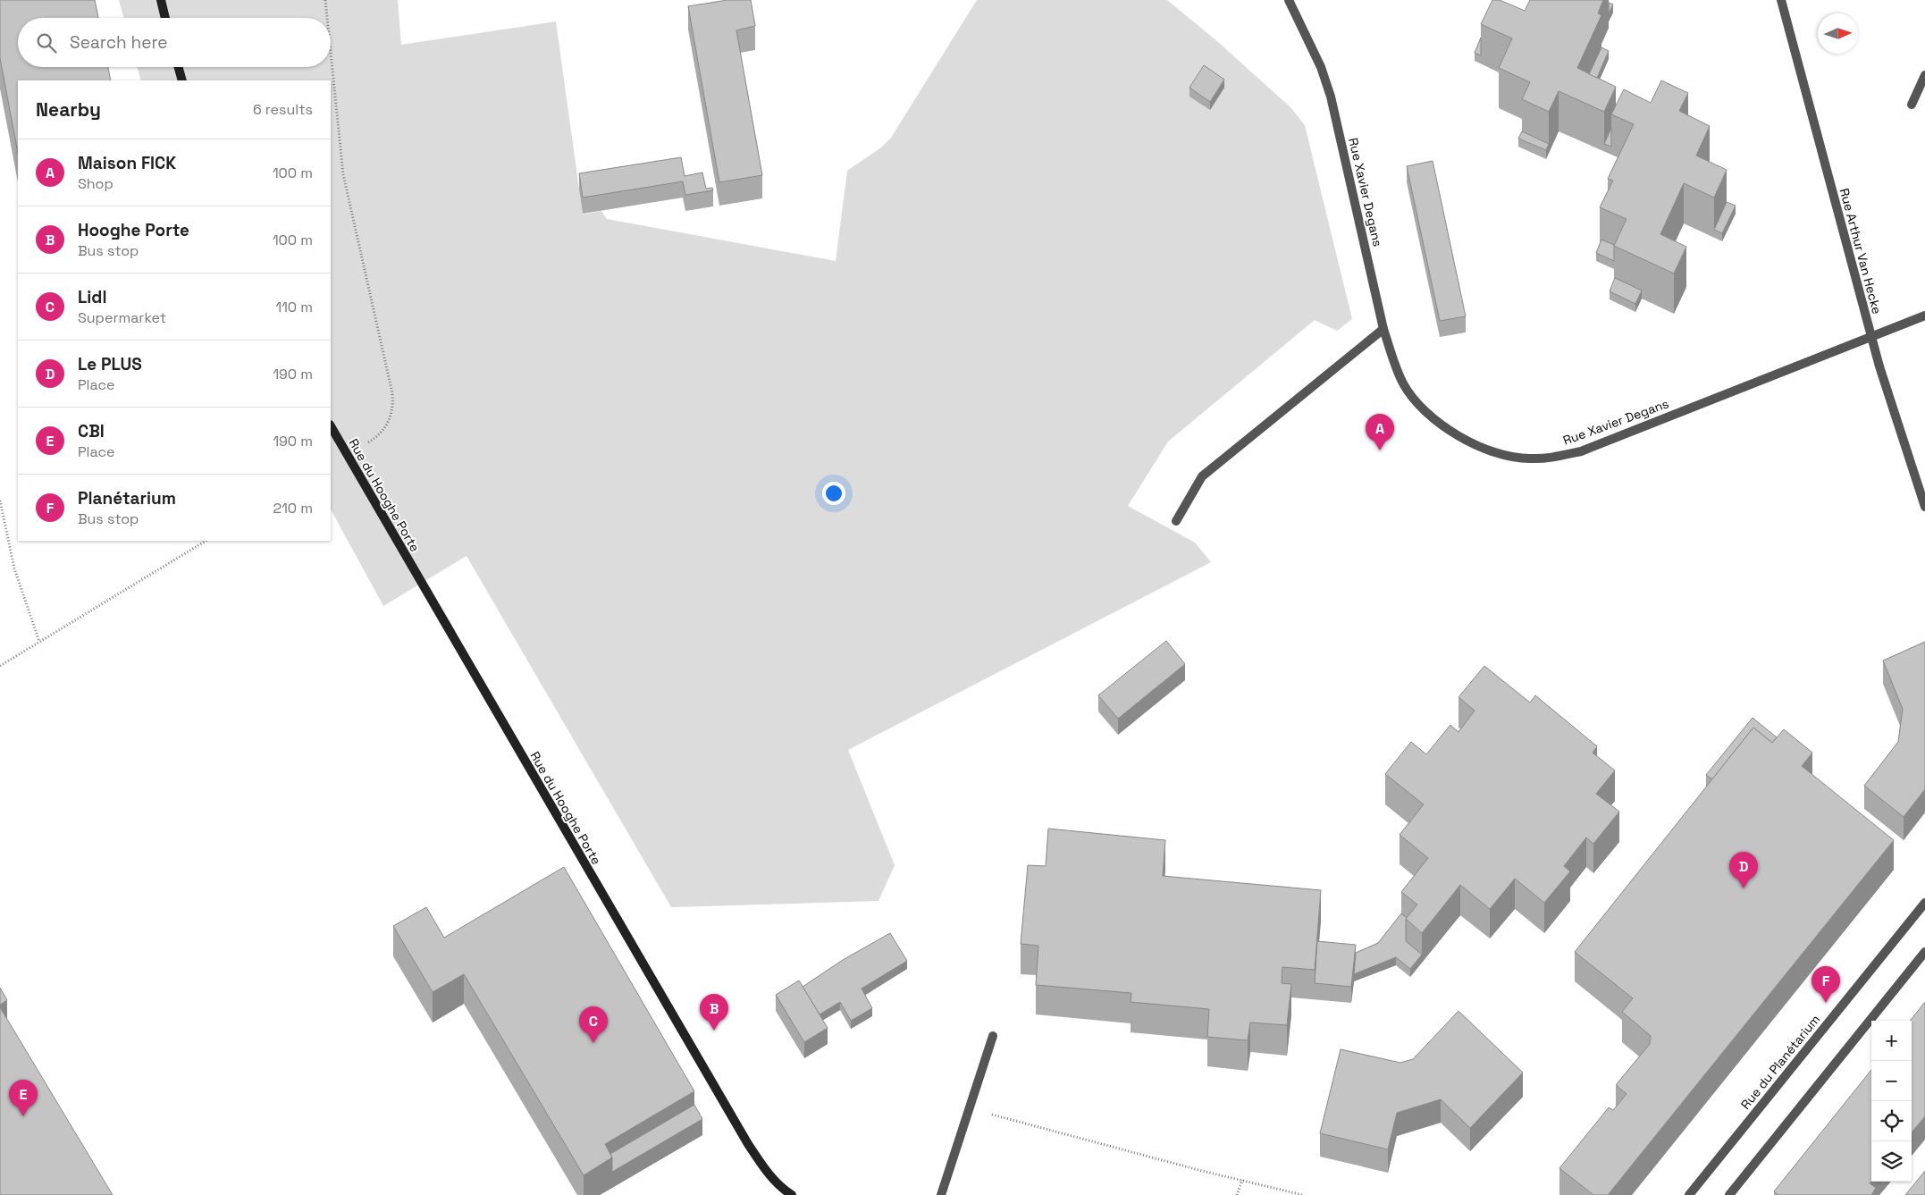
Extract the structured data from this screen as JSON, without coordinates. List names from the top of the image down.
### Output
{
  "streets": {
    "street": [
      "Rue Xavier Degans",
      "Rue Arthur Van Hecke",
      "Rue du Hooghe Porte",
      "Rue du Planétarium"
    ]
  },
  "crossings": [
    ["Rue Xavier Degans", "Rue Arthur Van Hecke"]
  ],
  "north": "right",
  "page": {
    "search": "Search here",
    "heading": ["Nearby", "6 results"],
    "list": [
      {
        "mark": "A",
        "name": "Maison FICK",
        "note": "Shop",
        "value": "100 m"
      },
      {
        "mark": "B",
        "name": "Hooghe Porte",
        "note": "Bus stop",
        "value": "100 m"
      },
      {
        "mark": "C",
        "name": "Lidl",
        "note": "Supermarket",
        "value": "110 m"
      },
      {
        "mark": "D",
        "name": "Le PLUS",
        "note": "Place",
        "value": "190 m"
      },
      {
        "mark": "E",
        "name": "CBI",
        "note": "Place",
        "value": "190 m"
      },
      {
        "mark": "F",
        "name": "Planétarium",
        "note": "Bus stop",
        "value": "210 m"
      }
    ],
    "pins": [
      "A",
      "D",
      "F",
      "B",
      "C",
      "E"
    ],
    "map_buttons": ["+", "−"]
  }
}
